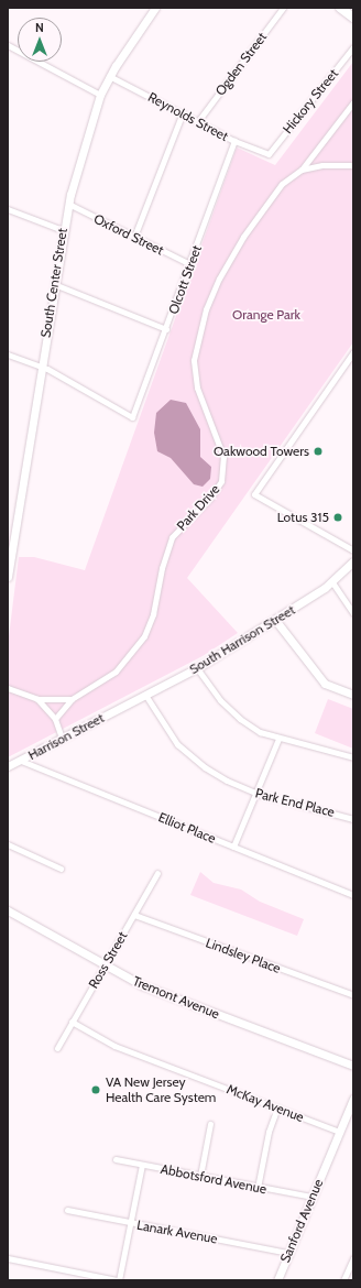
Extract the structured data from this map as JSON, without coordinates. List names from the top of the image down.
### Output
{
  "streets": {
    "main road": [
      "South Center Street",
      "South Harrison Street",
      "Harrison Street",
      "Tremont Avenue",
      "Sanford Avenue"
    ],
    "street": [
      "Ogden Street",
      "Hickory Street",
      "Reynolds Street",
      "Oxford Street",
      "Olcott Street",
      "Park Drive",
      "Park End Place",
      "Elliot Place",
      "Lindsley Place",
      "Ross Street",
      "McKay Avenue",
      "Abbotsford Avenue",
      "Lanark Avenue"
    ]
  },
  "crossings": [
    ["Ogden Street", "Reynolds Street"],
    ["Hickory Street", "Reynolds Street"],
    ["Reynolds Street", "Olcott Street"],
    ["Reynolds Street", "South Center Street"],
    ["Oxford Street", "Olcott Street"],
    ["Oxford Street", "South Center Street"],
    ["Olcott Street", "South Center Street"],
    ["South Harrison Street", "Harrison Street"],
    ["South Harrison Street", "Park End Place"],
    ["Harrison Street", "Elliot Place"],
    ["Lindsley Place", "Ross Street"],
    ["Ross Street", "Tremont Avenue"],
    ["Ross Street", "McKay Avenue"],
    ["McKay Avenue", "Sanford Avenue"],
    ["Abbotsford Avenue", "Sanford Avenue"],
    ["Sanford Avenue", "Lanark Avenue"]
  ],
  "parks": ["Orange Park"],
  "places": ["Oakwood Towers", "Lotus 315", "VA New Jersey Health Care System"],
  "north": "top"
}
